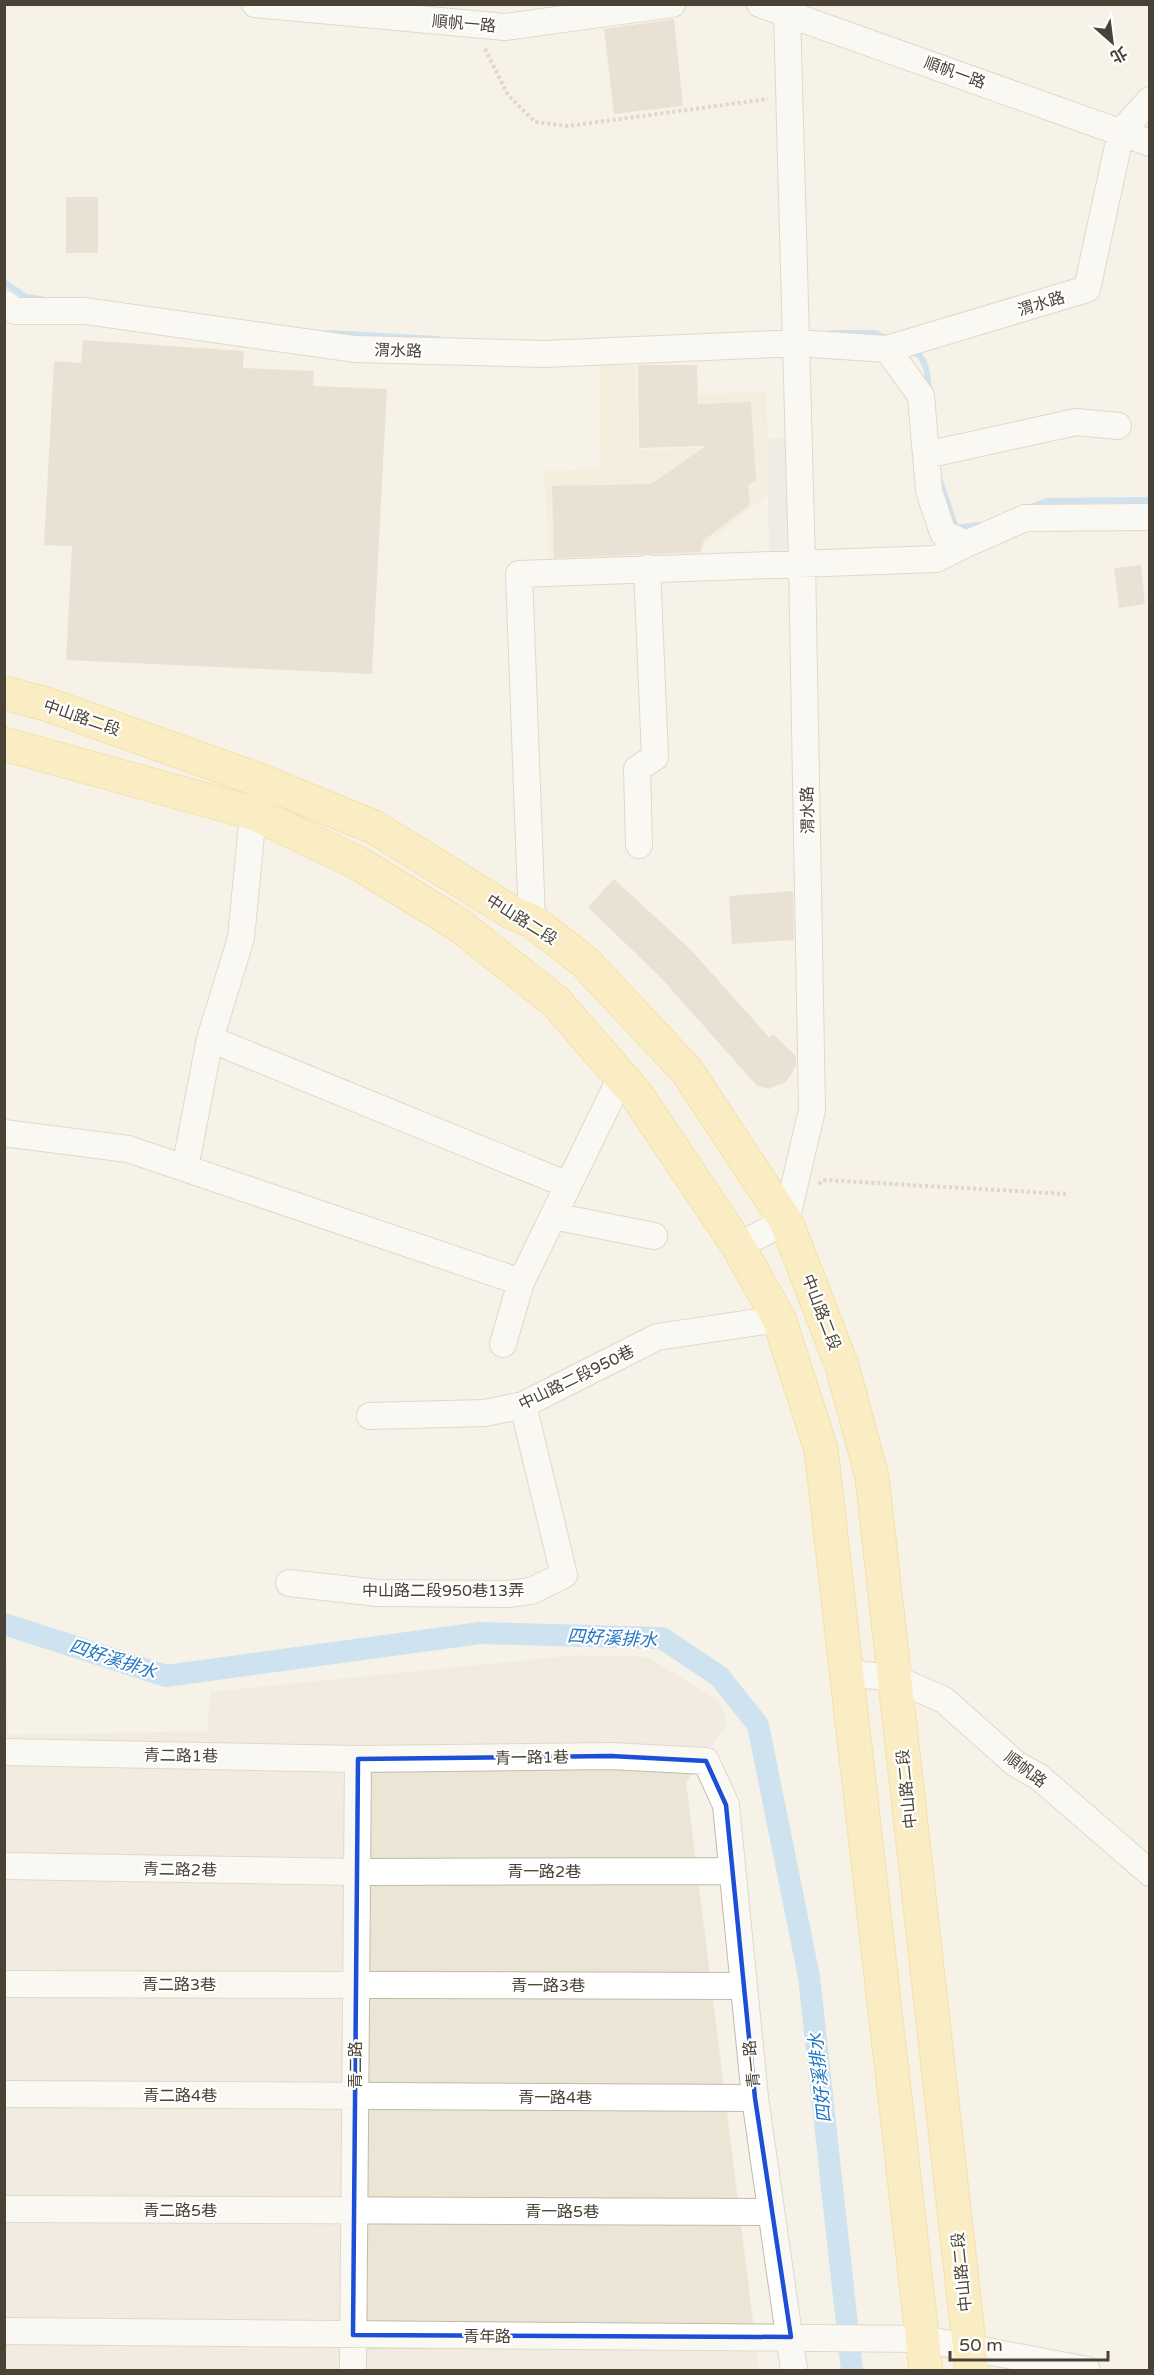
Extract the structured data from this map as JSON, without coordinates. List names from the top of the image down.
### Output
{
  "streets": {
    "main road": ["中山路二段"],
    "street": [
      "順帆一路",
      "渭水路",
      "中山路二段950巷",
      "中山路二段950巷13弄",
      "青二路1巷",
      "青一路1巷",
      "順帆路",
      "青二路2巷",
      "青一路2巷",
      "青二路3巷",
      "青一路3巷",
      "青一路",
      "青二路",
      "青二路4巷",
      "青一路4巷",
      "青二路5巷",
      "青一路5巷",
      "青年路"
    ]
  },
  "crossings": [
    ["順帆一路", "渭水路"],
    ["渭水路", "中山路二段"],
    ["中山路二段", "順帆路"],
    ["中山路二段", "青年路"],
    ["中山路二段950巷", "中山路二段950巷13弄"],
    ["青二路1巷", "青一路1巷"],
    ["青二路1巷", "青二路"],
    ["青一路1巷", "青一路"],
    ["青一路1巷", "青二路"],
    ["青二路2巷", "青一路2巷"],
    ["青二路2巷", "青二路"],
    ["青一路2巷", "青一路"],
    ["青一路2巷", "青二路"],
    ["青二路3巷", "青一路3巷"],
    ["青二路3巷", "青二路"],
    ["青一路3巷", "青一路"],
    ["青一路3巷", "青二路"],
    ["青一路", "青一路4巷"],
    ["青一路", "青一路5巷"],
    ["青一路", "青年路"],
    ["青二路", "青二路4巷"],
    ["青二路", "青一路4巷"],
    ["青二路", "青二路5巷"],
    ["青二路", "青一路5巷"],
    ["青二路", "青年路"],
    ["青二路4巷", "青一路4巷"],
    ["青二路5巷", "青一路5巷"]
  ],
  "water": ["四好溪排水"],
  "scale_bar": "50 m",
  "north": "bottom right"
}
